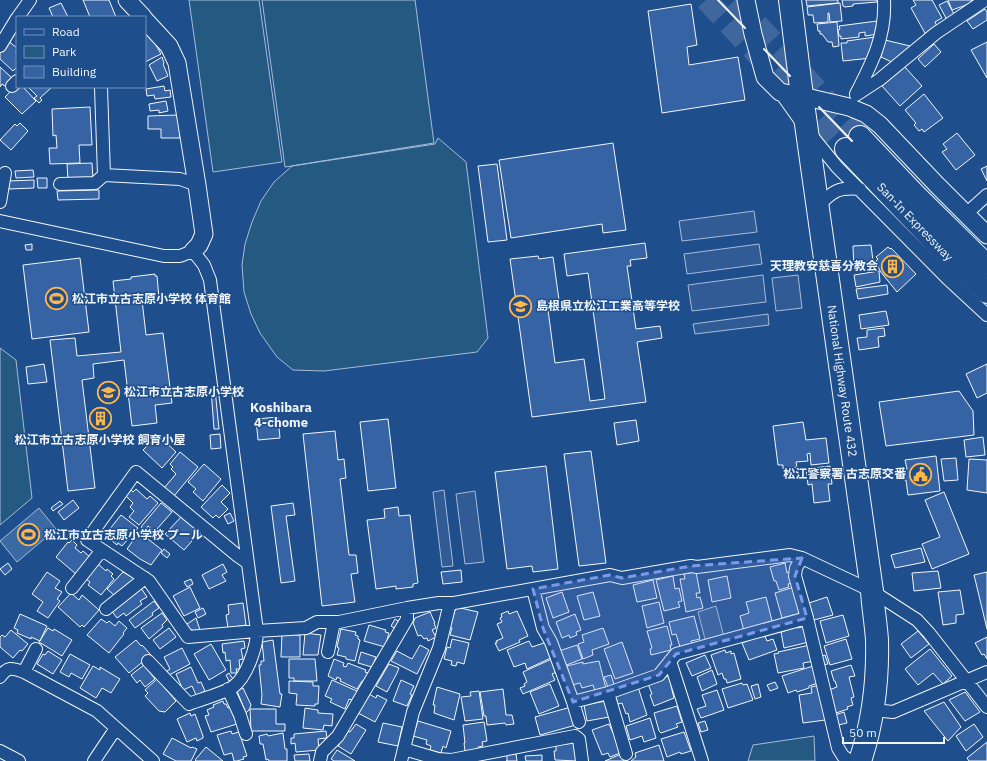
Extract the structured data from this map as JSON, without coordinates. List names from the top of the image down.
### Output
{
  "streets": {
    "highway": ["San-In Expressway", "National Highway Route 432"]
  },
  "districts": ["Koshibara 4-chome"],
  "places": {
    "building": ["天理教安慈喜分教会", "松江市立古志原小学校 飼育小屋"],
    "sports": ["松江市立古志原小学校 体育館", "松江市立古志原小学校 プール"],
    "school or university": ["島根県立松江工業高等学校", "松江市立古志原小学校"],
    "public building": ["松江警察署 古志原交番"]
  },
  "legend": ["Road", "Park", "Building"],
  "scale_bar": "50 m"
}
